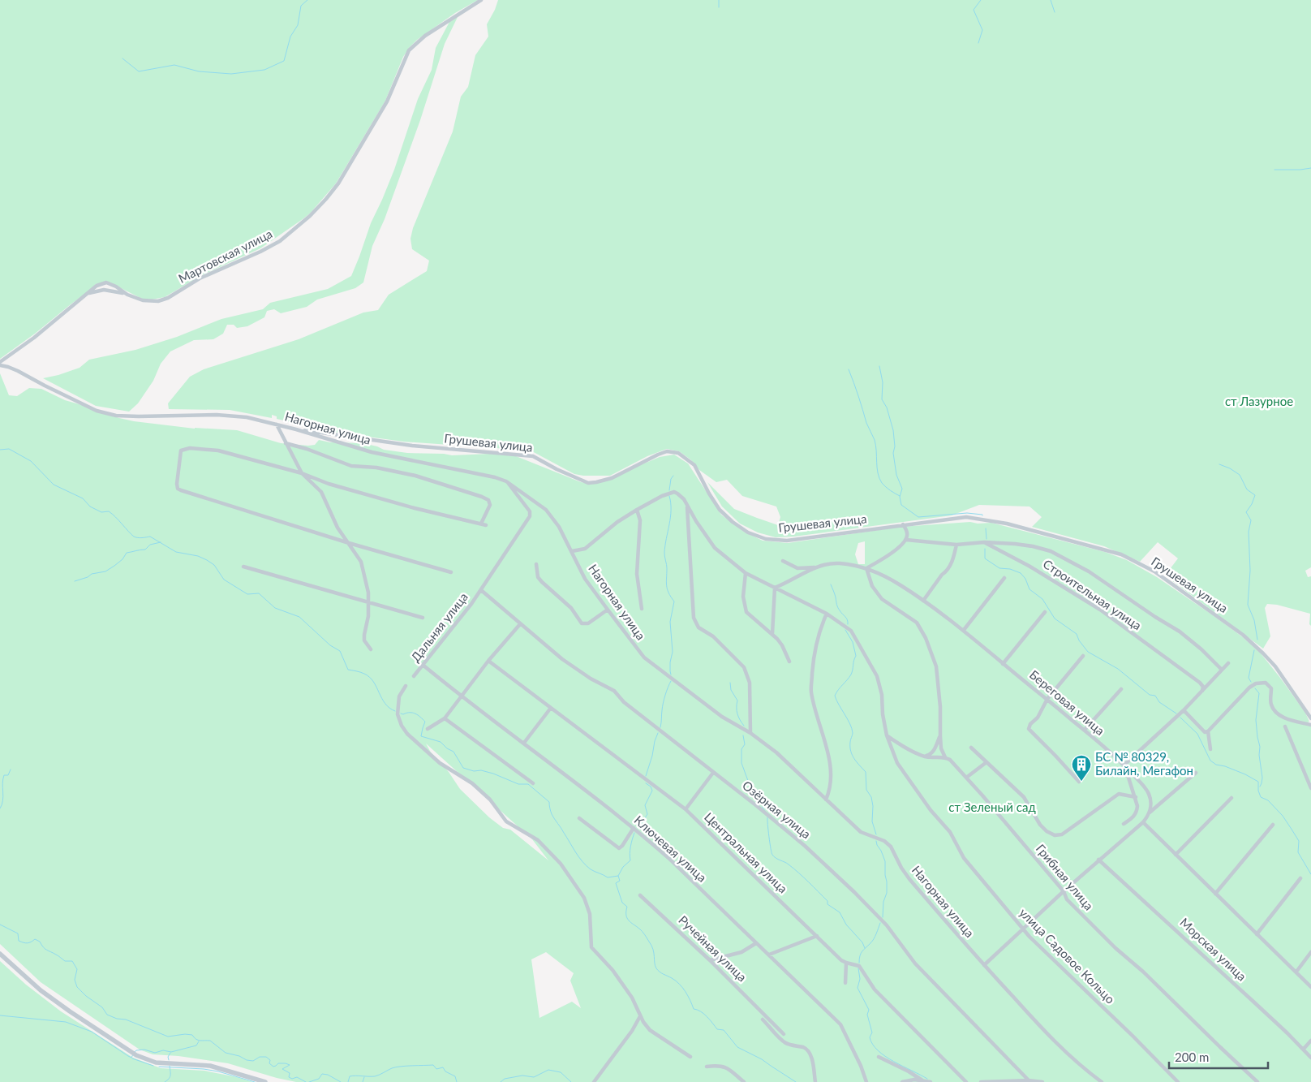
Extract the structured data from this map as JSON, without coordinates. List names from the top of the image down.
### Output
{
  "streets": {
    "street": [
      "Мартовская улица",
      "Нагорная улица",
      "Грушевая улица",
      "Строительная улица",
      "Дальняя улица",
      "Береговая улица",
      "Озёрная улица",
      "Ключевая улица",
      "Центральная улица",
      "Грибная улица",
      "Ручейная улица",
      "Морская улица",
      "улица Садовое Кольцо"
    ]
  },
  "crossings": [
    ["Мартовская улица", "Нагорная улица"],
    ["Нагорная улица", "Грушевая улица"],
    ["Нагорная улица", "Дальняя улица"],
    ["Нагорная улица", "улица Садовое Кольцо"],
    ["Дальняя улица", "Озёрная улица"],
    ["Дальняя улица", "Ключевая улица"],
    ["Береговая улица", "улица Садовое Кольцо"]
  ],
  "parks": ["ст Лазурное", "ст Зеленый сад"],
  "places": {
    "building": ["БС № 80329, Билайн, Мегафон"]
  },
  "scale_bar": "200 m"
}
